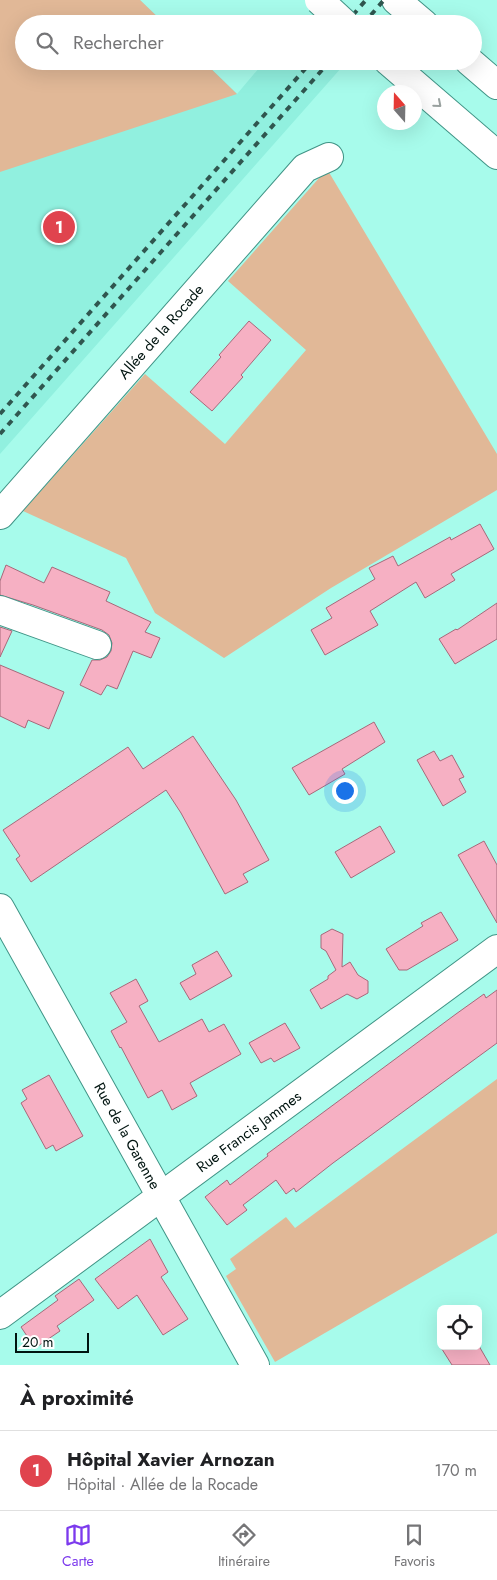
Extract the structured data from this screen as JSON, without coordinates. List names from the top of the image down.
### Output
{
  "streets": {
    "main road": ["Allée de la Rocade", "Rue Francis Jammes", "Rue de la Garenne"]
  },
  "crossings": [
    ["Rue Francis Jammes", "Rue de la Garenne"]
  ],
  "scale_bar": "20 m",
  "north": "top",
  "page": {
    "search": "Rechercher",
    "pins": "1",
    "scale": "20 m",
    "heading": "À proximité",
    "list": [
      {
        "mark": "1",
        "name": "Hôpital Xavier Arnozan",
        "note": "Hôpital · Allée de la Rocade",
        "value": "170 m"
      }
    ],
    "nav": ["Carte", "Itinéraire", "Favoris"]
  }
}
